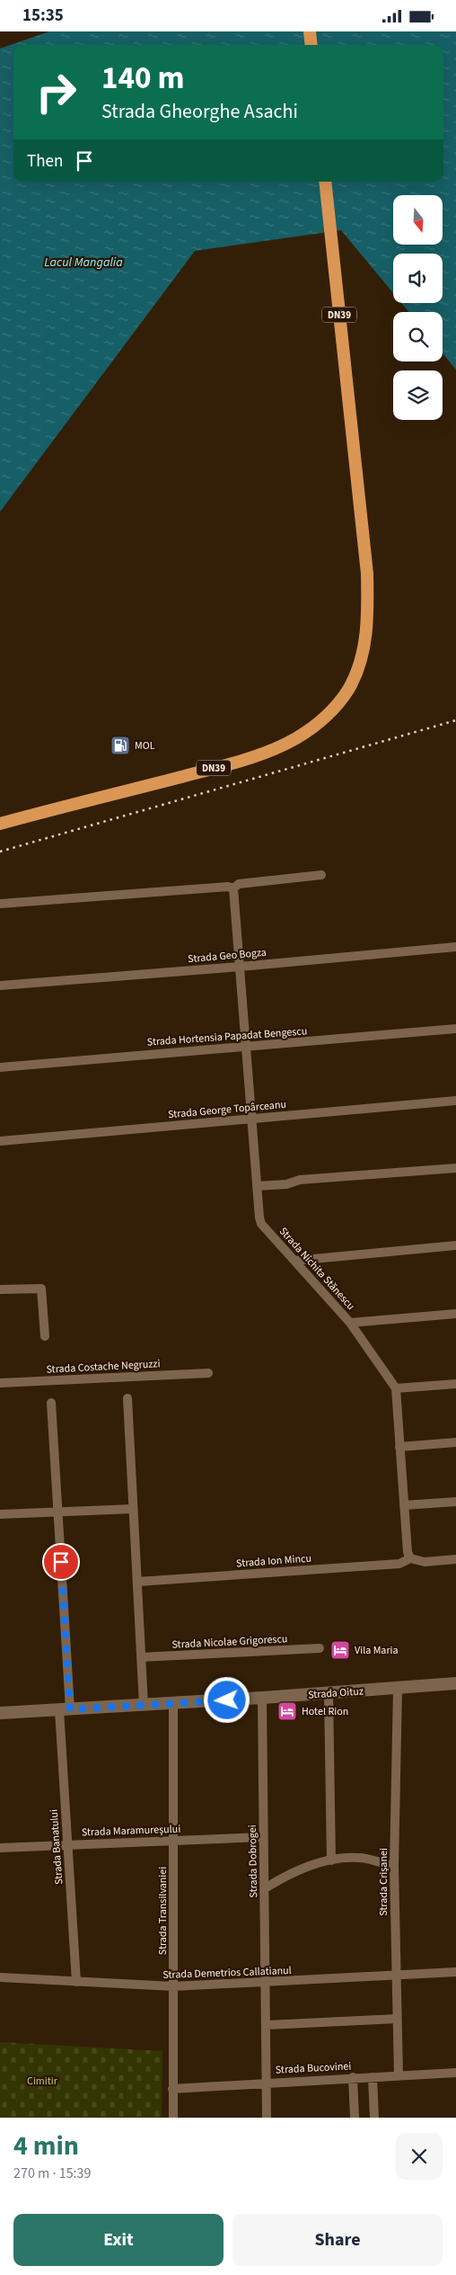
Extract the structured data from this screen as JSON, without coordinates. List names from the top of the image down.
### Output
{
  "streets": {
    "highway": ["DN39"],
    "main road": ["Strada Oituz"],
    "street": [
      "Strada Geo Bogza",
      "Strada Hortensia Papadat Bengescu",
      "Strada George Topârceanu",
      "Strada Nichita Stănescu",
      "Strada Costache Negruzzi",
      "Strada Ion Mincu",
      "Strada Nicolae Grigorescu",
      "Strada Maramureșului",
      "Strada Banatului",
      "Strada Dobrogei",
      "Strada Crișanei",
      "Strada Transilvaniei",
      "Strada Demetrios Callatianul",
      "Strada Bucovinei"
    ]
  },
  "crossings": [
    ["Strada Geo Bogza", "Strada Nichita Stănescu"],
    ["Strada Hortensia Papadat Bengescu", "Strada Nichita Stănescu"],
    ["Strada George Topârceanu", "Strada Nichita Stănescu"],
    ["Strada Oituz", "Strada Banatului"],
    ["Strada Oituz", "Strada Dobrogei"],
    ["Strada Oituz", "Strada Crișanei"],
    ["Strada Oituz", "Strada Transilvaniei"],
    ["Strada Maramureșului", "Strada Banatului"],
    ["Strada Maramureșului", "Strada Dobrogei"],
    ["Strada Maramureșului", "Strada Transilvaniei"],
    ["Strada Banatului", "Strada Demetrios Callatianul"],
    ["Strada Dobrogei", "Strada Demetrios Callatianul"],
    ["Strada Dobrogei", "Strada Bucovinei"],
    ["Strada Crișanei", "Strada Demetrios Callatianul"],
    ["Strada Crișanei", "Strada Bucovinei"],
    ["Strada Transilvaniei", "Strada Demetrios Callatianul"],
    ["Strada Transilvaniei", "Strada Bucovinei"]
  ],
  "water": ["Lacul Mangalia"],
  "parks": ["Cimitir"],
  "places": {
    "fuel station": ["MOL"],
    "hotel": ["Vila Maria", "Hotel Rion"]
  },
  "north": "bottom",
  "page": {
    "status": "15:35",
    "turn": ["140 m", "Strada Gheorghe Asachi"],
    "then": "Then",
    "heading": ["4 min", "270 m · 15:39"],
    "buttons": ["Exit", "Share"]
  }
}
